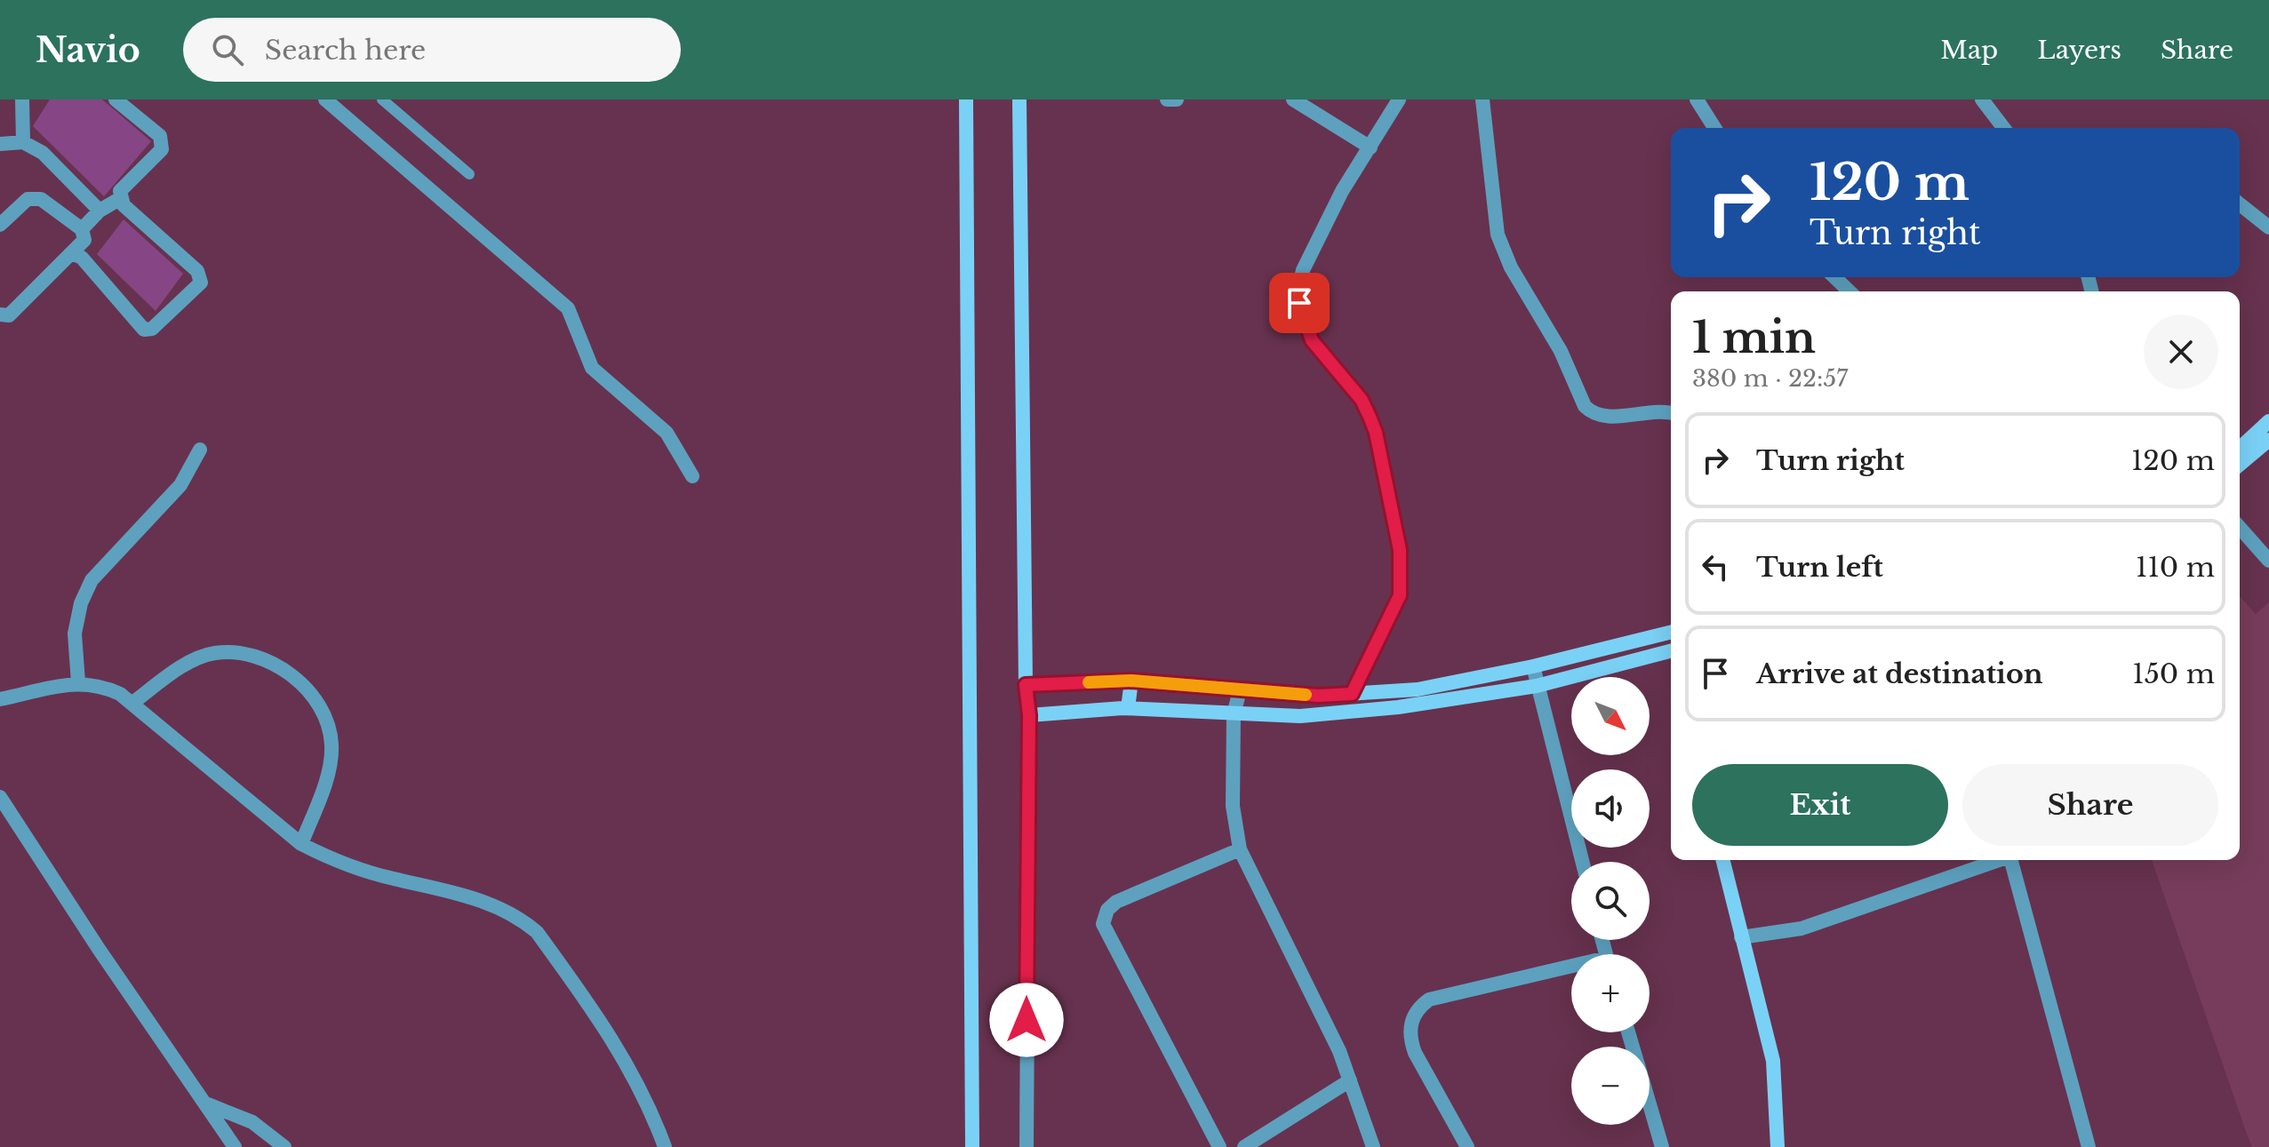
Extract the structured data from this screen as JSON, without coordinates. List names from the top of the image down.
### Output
{
  "north": "bottom right",
  "page": {
    "header": "Navio",
    "search": "Search here",
    "nav": ["Map", "Layers", "Share"],
    "turn": ["120 m", "Turn right"],
    "heading": ["1 min", "380 m · 22:57"],
    "list": [
      {
        "name": "Turn right",
        "value": "120 m"
      },
      {
        "name": "Turn left",
        "value": "110 m"
      },
      {
        "name": "Arrive at destination",
        "value": "150 m"
      }
    ],
    "map_buttons": ["+", "−"],
    "buttons": ["Exit", "Share"]
  }
}
